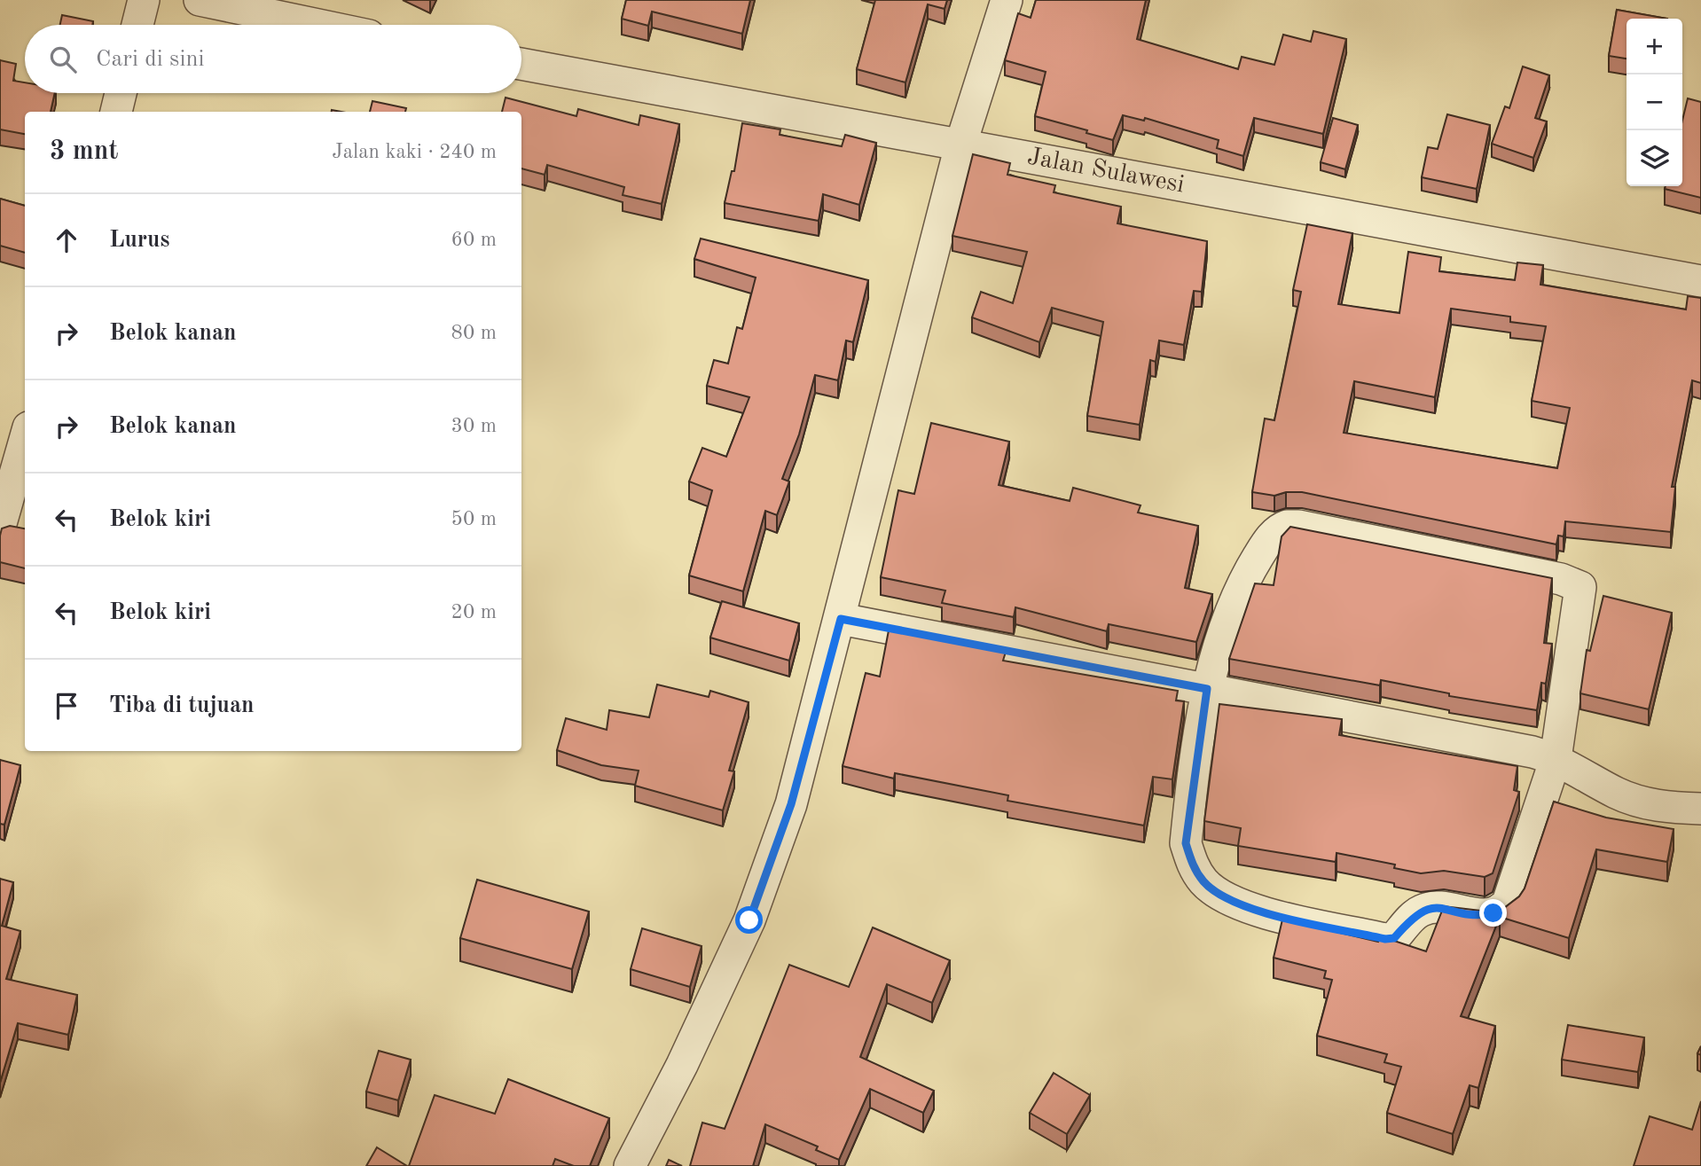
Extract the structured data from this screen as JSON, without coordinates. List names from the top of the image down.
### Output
{
  "streets": {
    "street": ["Jalan Sulawesi"]
  },
  "page": {
    "map_buttons": ["+", "−"],
    "search": "Cari di sini",
    "heading": ["3 mnt", "Jalan kaki · 240 m"],
    "list": [
      ["Lurus", "60 m"],
      ["Belok kanan", "80 m"],
      ["Belok kanan", "30 m"],
      ["Belok kiri", "50 m"],
      ["Belok kiri", "20 m"],
      "Tiba di tujuan"
    ]
  }
}
